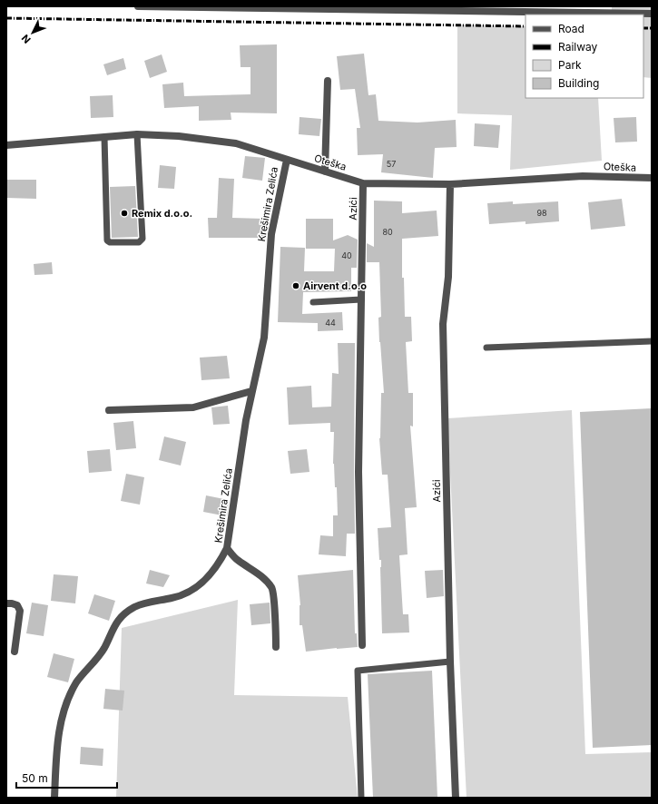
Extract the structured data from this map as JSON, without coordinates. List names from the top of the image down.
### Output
{
  "streets": {
    "street": ["Oteška", "Krešimira Zelića", "Azići"]
  },
  "crossings": [
    ["Oteška", "Krešimira Zelića"],
    ["Oteška", "Azići"]
  ],
  "places": ["Remix d.o.o.", "Airvent d.o.o"],
  "house_numbers": [
    "57",
    "98",
    "80",
    "40",
    "44"
  ],
  "legend": [
    "Road",
    "Railway",
    "Park",
    "Building"
  ],
  "scale_bar": "50 m",
  "north": "bottom left"
}
